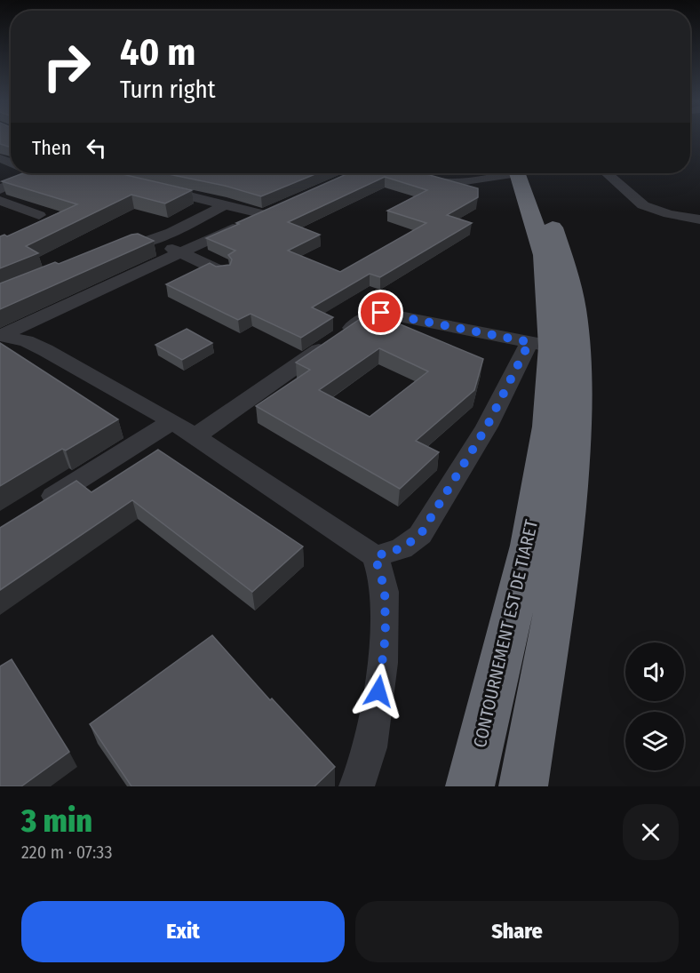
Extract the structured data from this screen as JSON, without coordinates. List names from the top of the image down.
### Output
{
  "streets": {
    "highway": ["CONTOURNEMENT EST DE TIARET"]
  },
  "page": {
    "turn": ["40 m", "Turn right"],
    "then": "Then",
    "heading": ["3 min", "220 m · 07:33"],
    "buttons": ["Exit", "Share"]
  }
}
